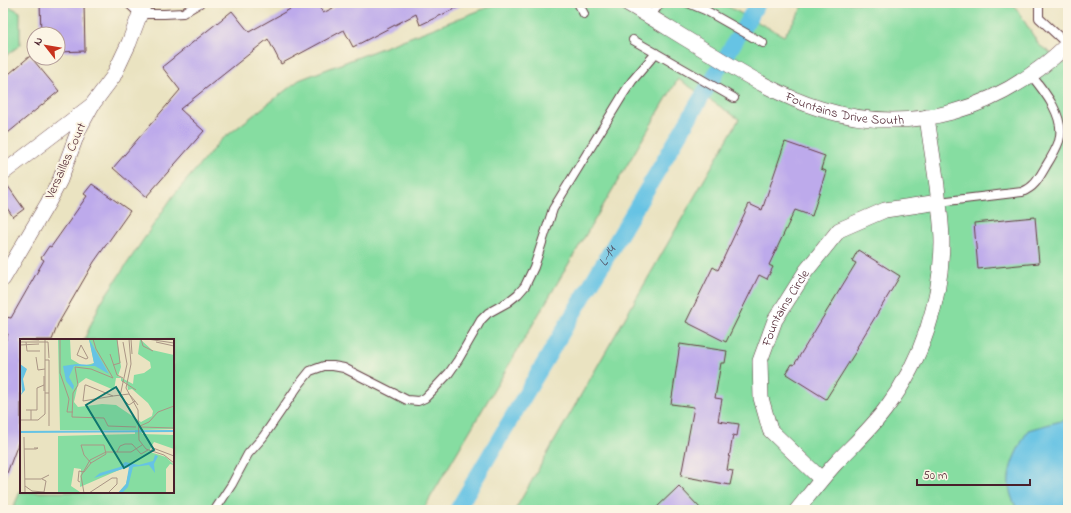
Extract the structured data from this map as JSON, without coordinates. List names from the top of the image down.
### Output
{
  "streets": {
    "street": ["Fountains Drive South", "Versailles Court", "Fountains Circle"]
  },
  "water": ["L-14"],
  "scale_bar": "50 m",
  "north": "top left"
}
